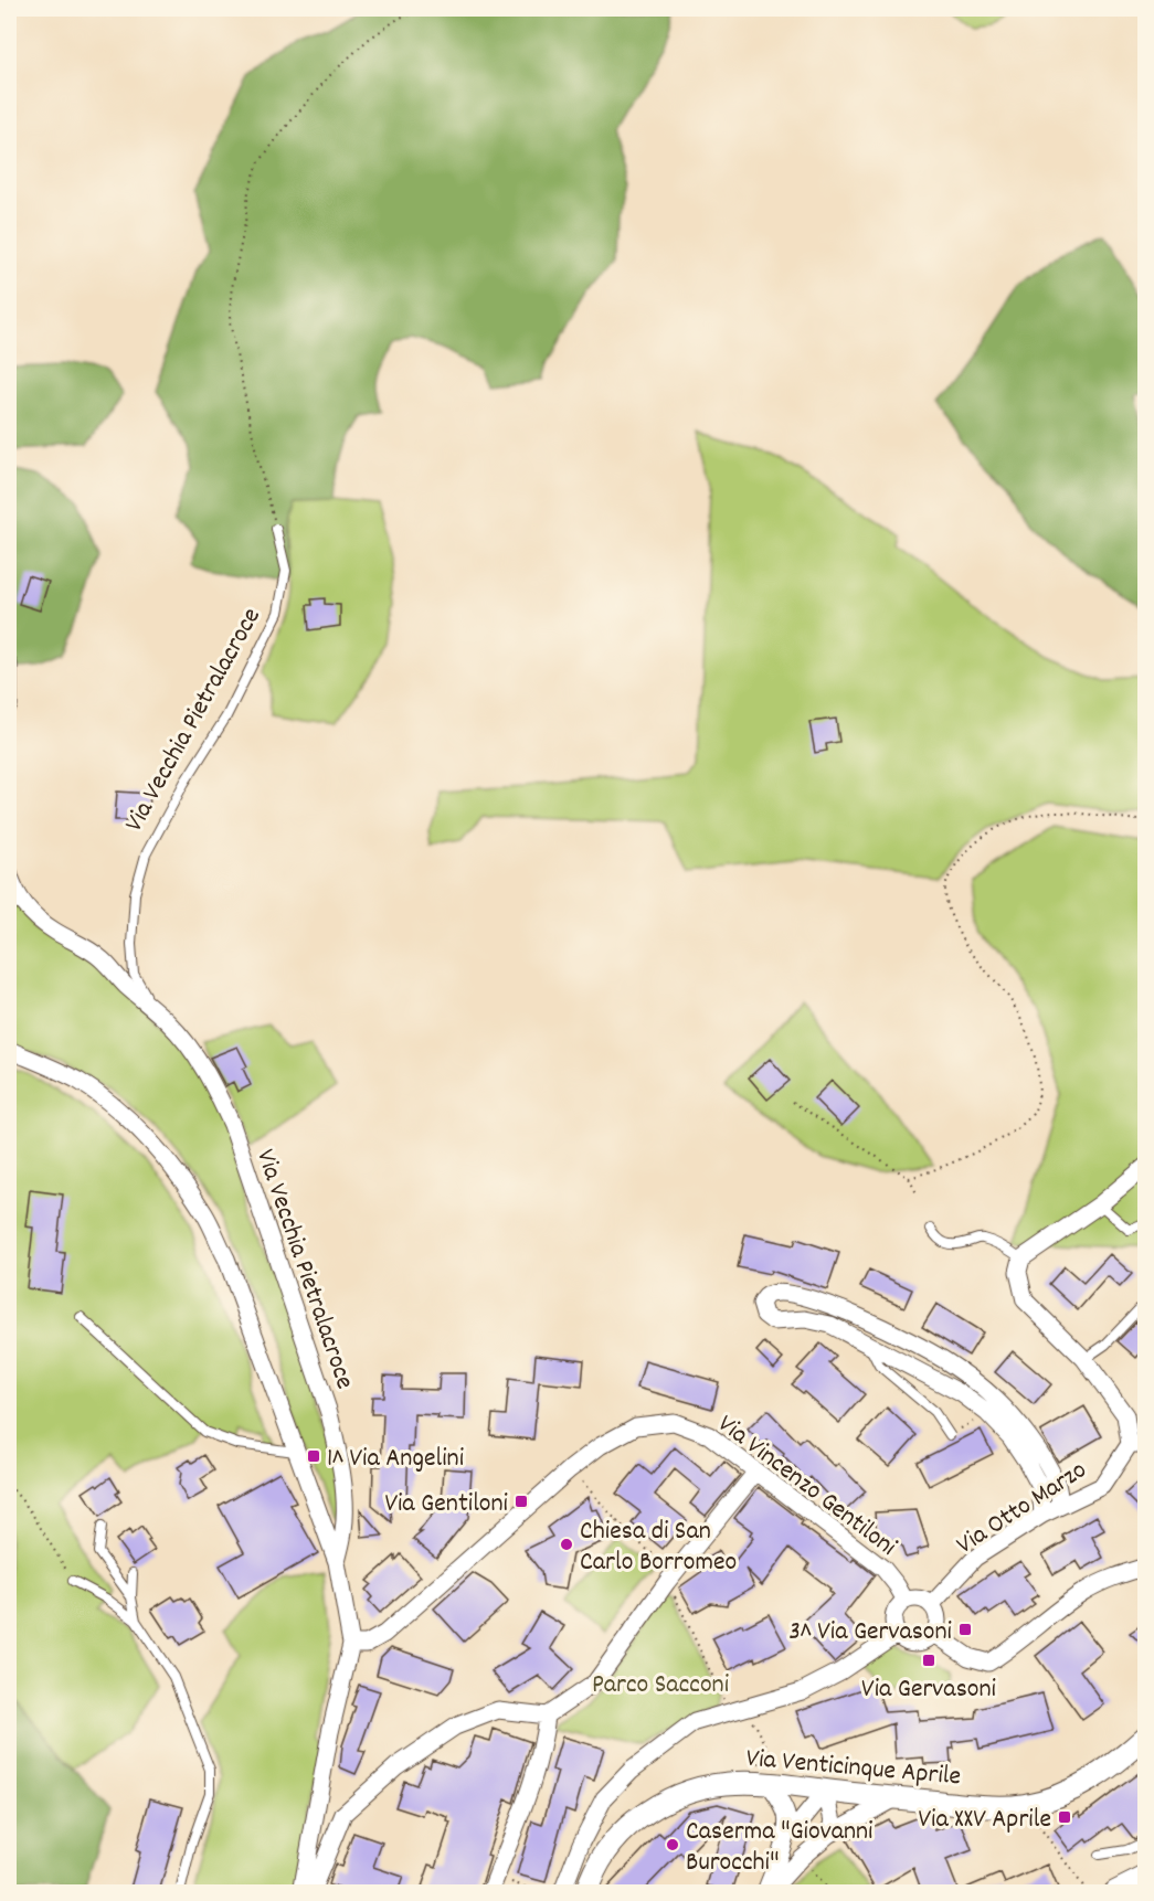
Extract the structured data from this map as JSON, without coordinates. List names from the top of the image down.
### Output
{
  "streets": {
    "street": [
      "Via Vecchia Pietralacroce",
      "Via Vincenzo Gentiloni",
      "Via Otto Marzo",
      "Via Venticinque Aprile"
    ]
  },
  "crossings": [
    ["Via Vincenzo Gentiloni", "Via Otto Marzo"]
  ],
  "parks": ["Parco Sacconi"],
  "places": {
    "transit": [
      "1^ Via Angelini",
      "Via Gentiloni",
      "3^ Via Gervasoni",
      "Via Gervasoni",
      "Via XXV Aprile"
    ],
    "other": ["Chiesa di San Carlo Borromeo", "Caserma \"Giovanni Burocchi\""]
  }
}
